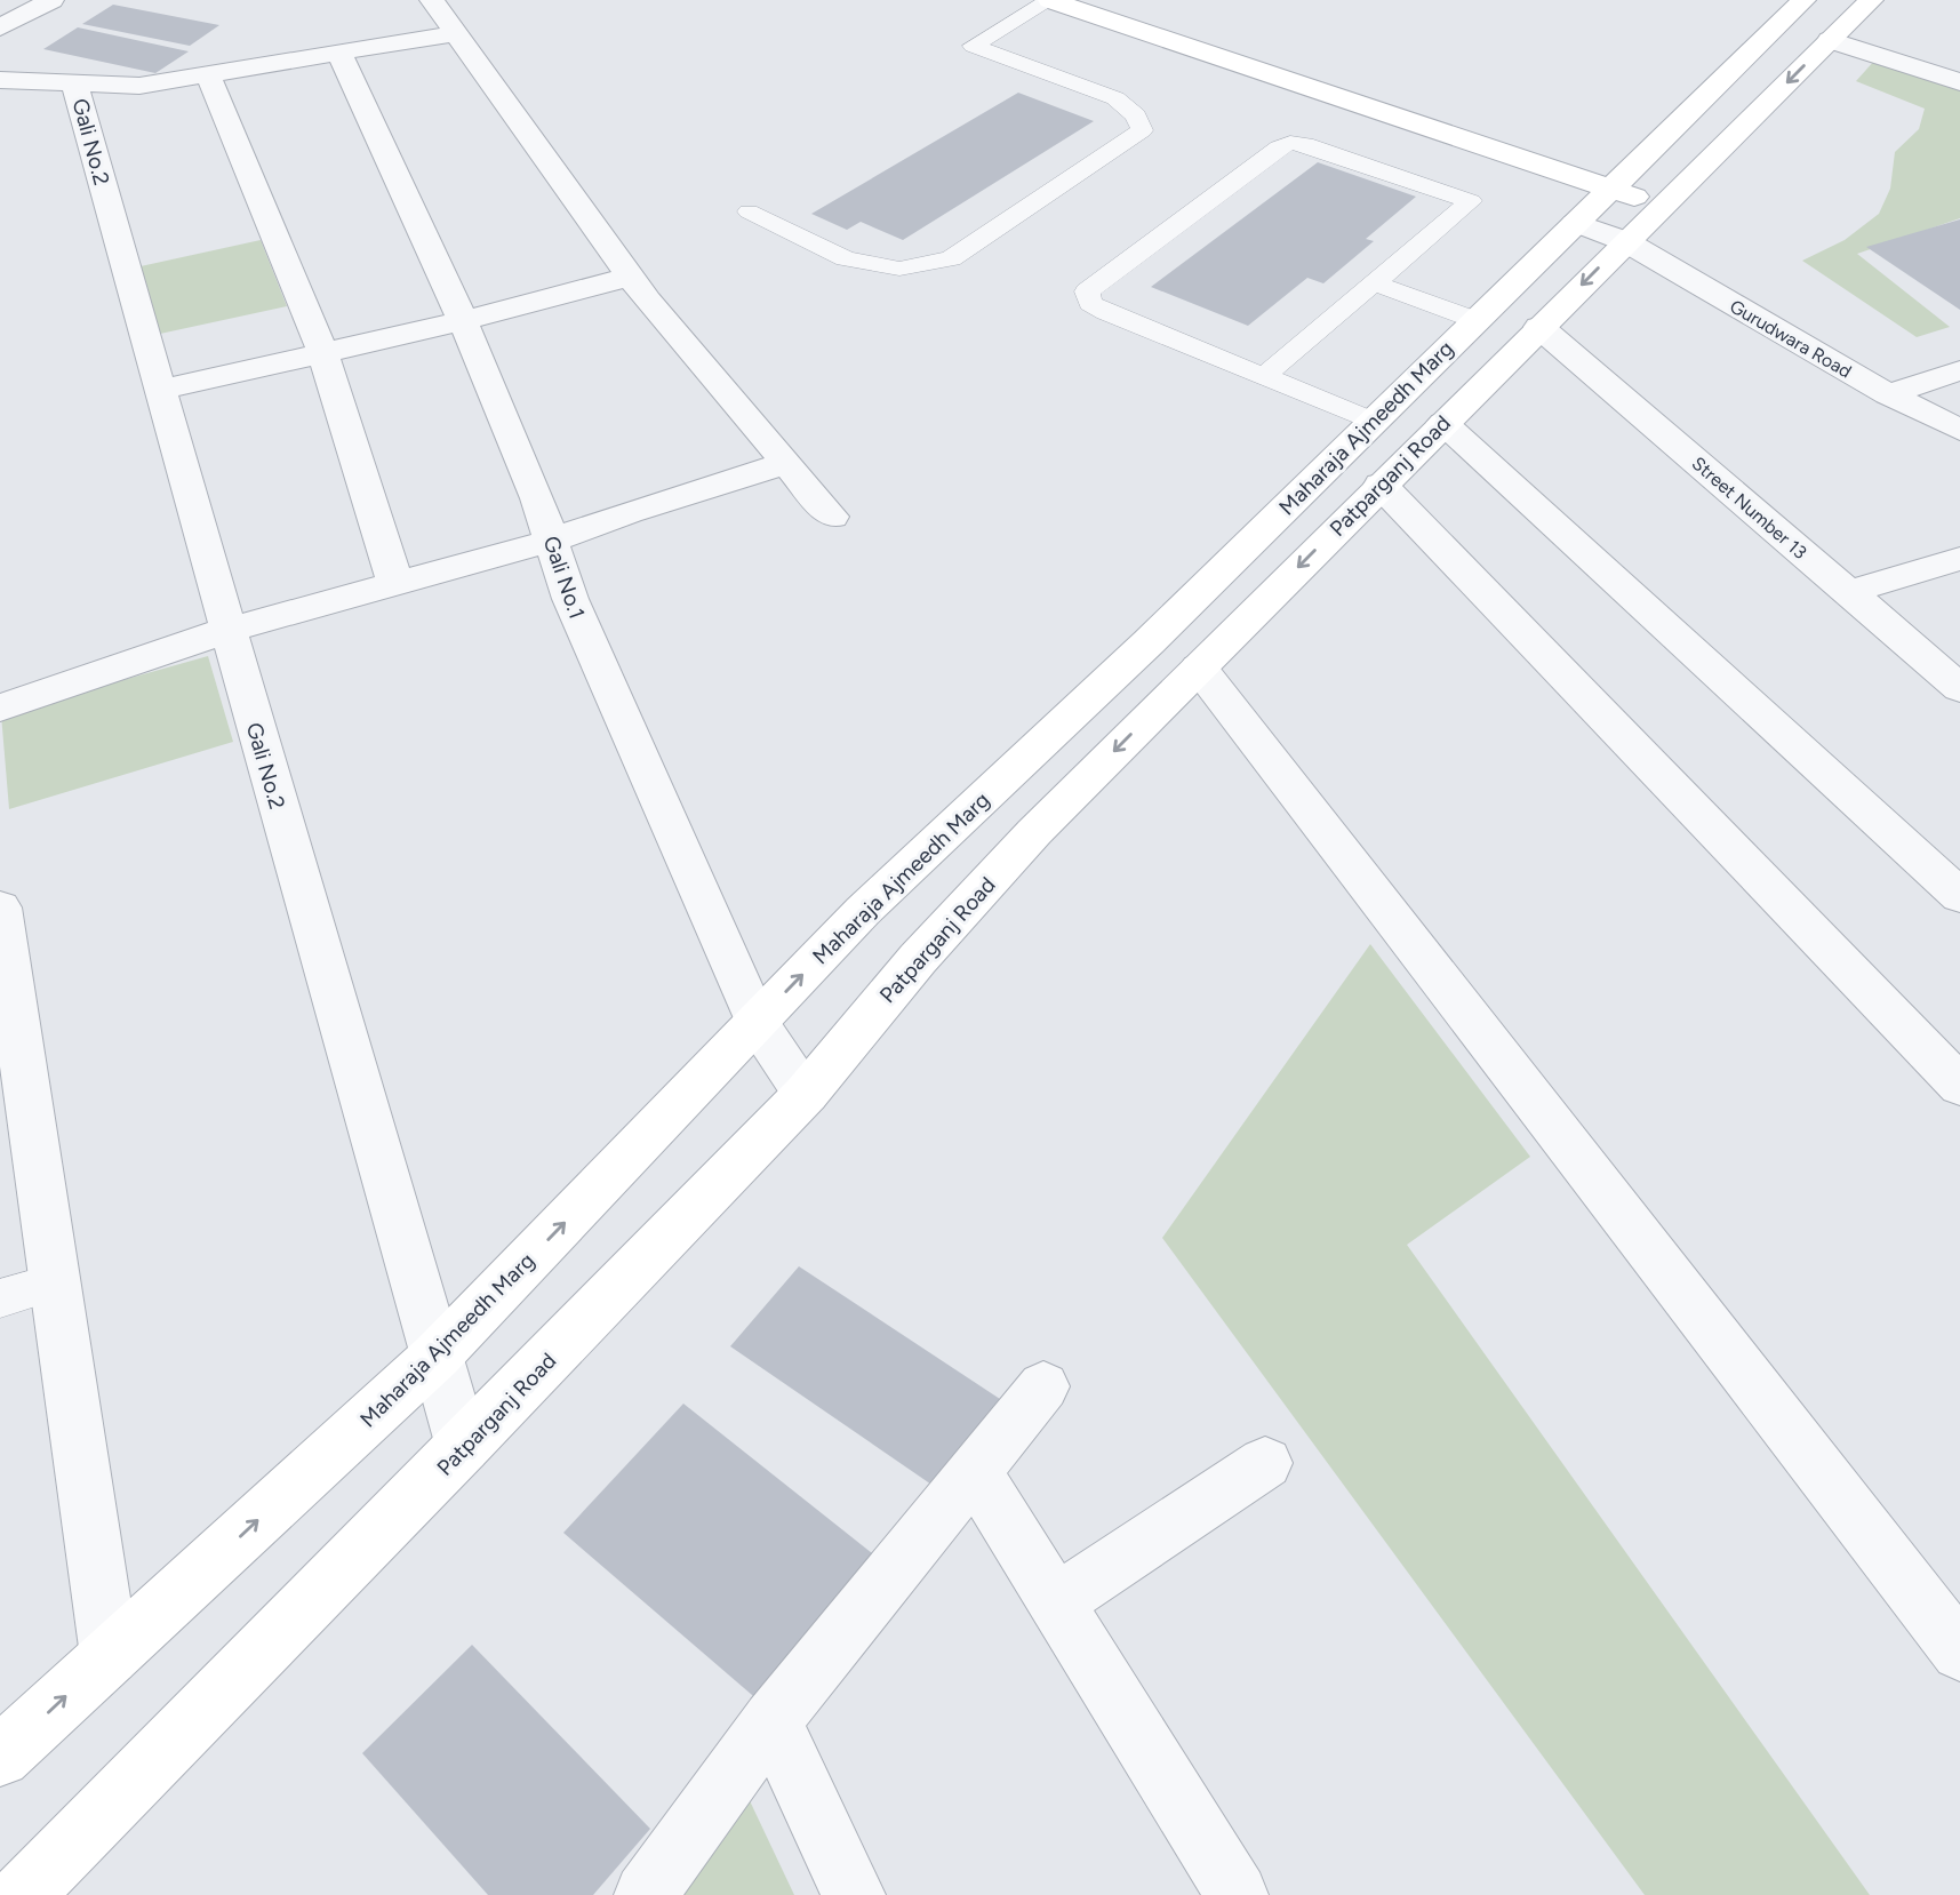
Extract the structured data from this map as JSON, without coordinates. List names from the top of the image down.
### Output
{
  "streets": {
    "main road": ["Maharaja Ajmeedh Marg", "Patparganj Road"],
    "street": [
      "Gali No.2",
      "Gurudwara Road",
      "Street Number 13",
      "Gali No.1"
    ]
  },
  "crossings": [
    ["Gali No.2", "Maharaja Ajmeedh Marg"],
    ["Gali No.2", "Patparganj Road"],
    ["Gurudwara Road", "Maharaja Ajmeedh Marg"],
    ["Gurudwara Road", "Patparganj Road"],
    ["Maharaja Ajmeedh Marg", "Gali No.1"],
    ["Patparganj Road", "Street Number 13"],
    ["Patparganj Road", "Gali No.1"]
  ],
  "one_way": ["Maharaja Ajmeedh Marg", "Patparganj Road"]
}
